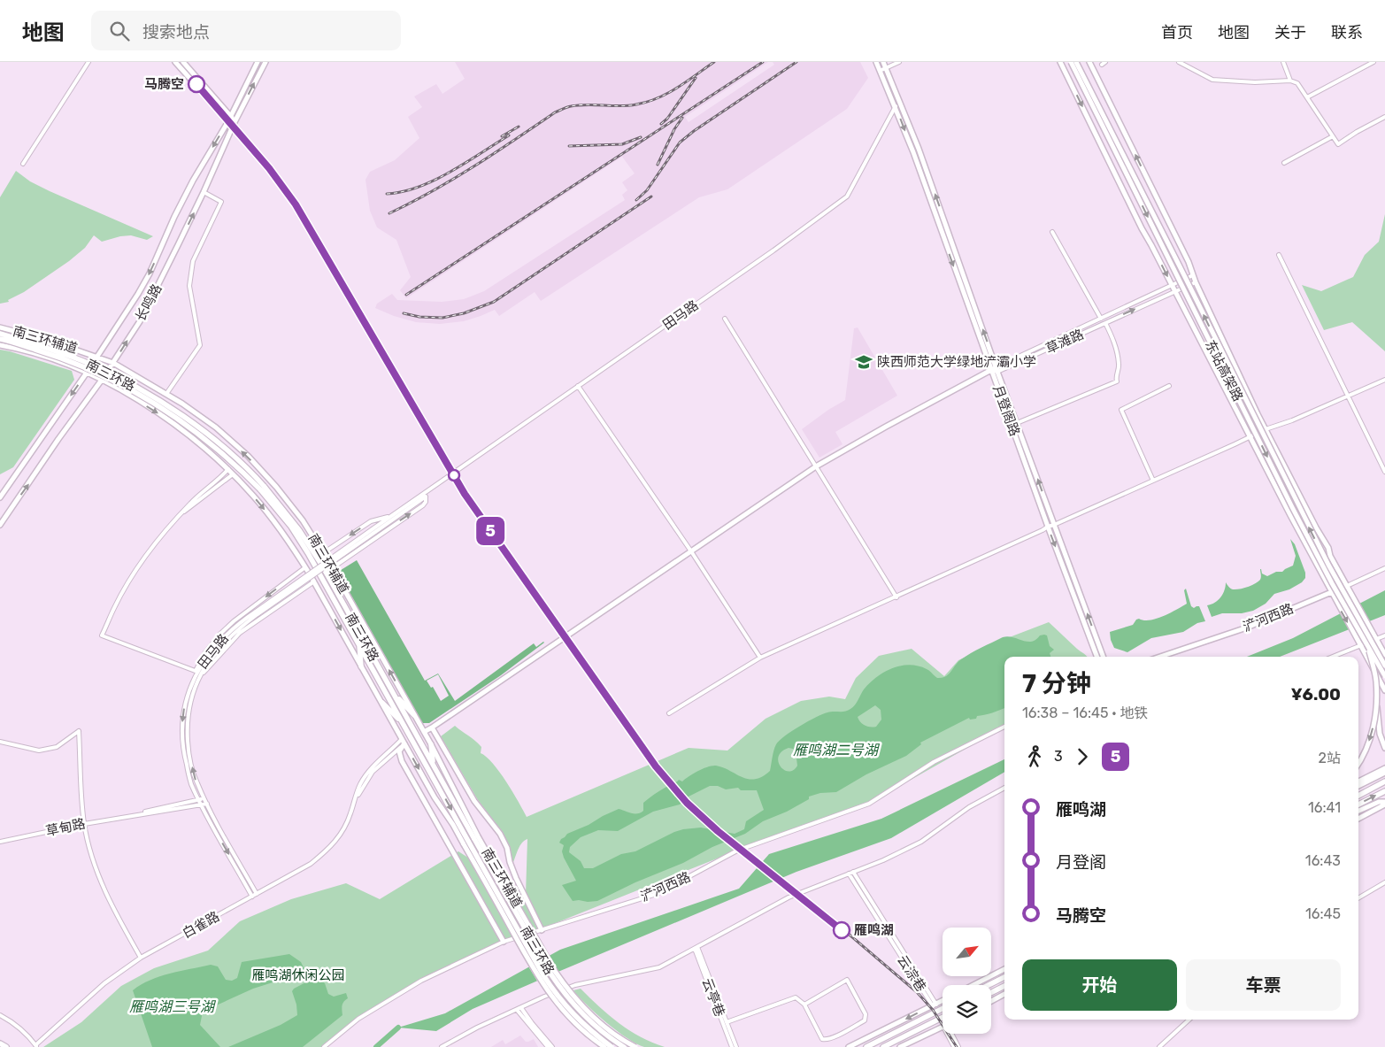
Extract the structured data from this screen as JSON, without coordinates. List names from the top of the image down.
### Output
{
  "streets": {
    "highway": ["南三环路"],
    "main road": [
      "长鸣路",
      "南三环辅道",
      "东站高架路",
      "月登阁路",
      "浐河西路"
    ],
    "street": [
      "田马路",
      "草滩路",
      "草甸路",
      "白雀路",
      "云淙巷",
      "云亭巷"
    ]
  },
  "crossings": [
    ["长鸣路", "南三环辅道"],
    ["田马路", "月登阁路"],
    ["田马路", "白雀路"],
    ["南三环辅道", "南三环路"],
    ["南三环辅道", "白雀路"],
    ["草滩路", "月登阁路"]
  ],
  "water": ["雁鸣湖二号湖", "雁鸣湖三号湖"],
  "parks": ["雁鸣湖休闲公园"],
  "places": {
    "other": ["马腾空", "雁鸣湖"],
    "school or university": ["陕西师范大学绿地浐灞小学"]
  },
  "lines": ["metro line 5"],
  "north": "top right",
  "page": {
    "header": "地图",
    "search": "搜索地点",
    "nav": [
      "首页",
      "地图",
      "关于",
      "联系"
    ],
    "on_map": "5",
    "heading": ["7 分钟", "16:38 – 16:45 · 地铁", "¥6.00"],
    "legs": ["3", "5", "2站"],
    "list": [
      {
        "name": "雁鸣湖",
        "value": "16:41"
      },
      {
        "name": "月登阁",
        "value": "16:43"
      },
      {
        "name": "马腾空",
        "value": "16:45"
      }
    ],
    "buttons": ["开始", "车票"]
  }
}
